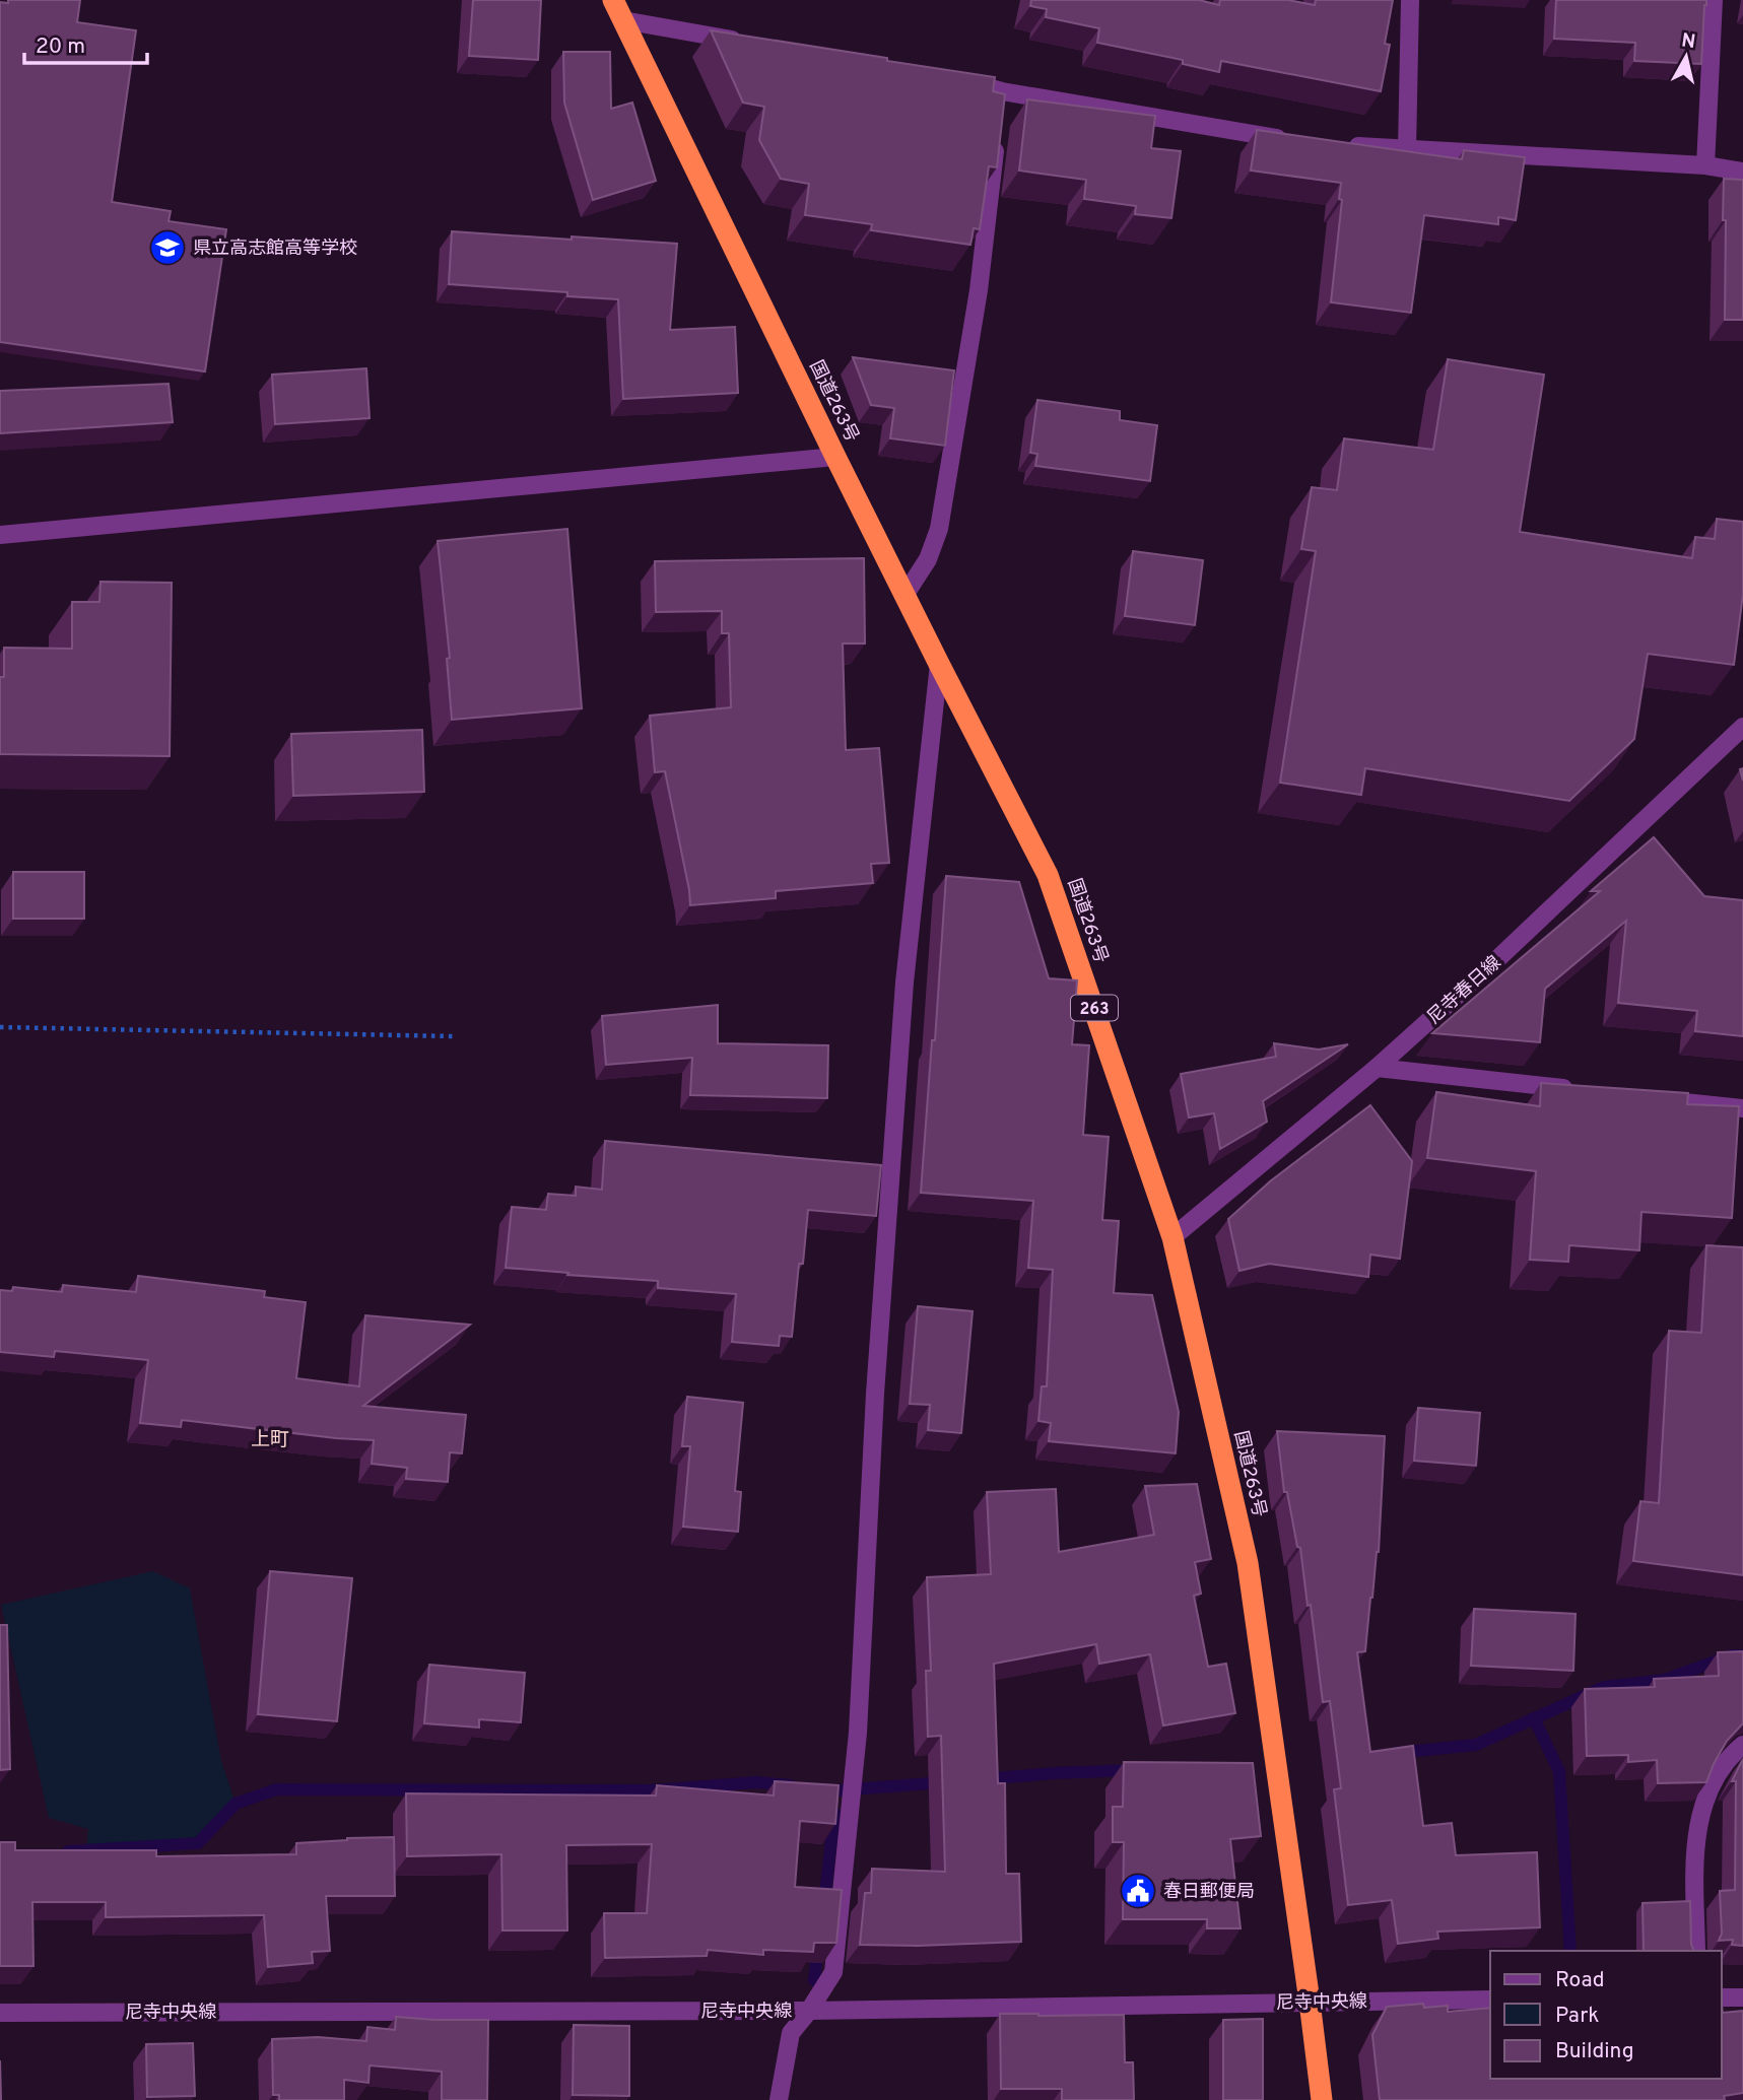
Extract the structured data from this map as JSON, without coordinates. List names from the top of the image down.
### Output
{
  "streets": {
    "highway": ["国道263号", "263"],
    "street": ["尼寺春日線", "尼寺中央線"]
  },
  "crossings": [
    ["国道263号", "尼寺春日線"],
    ["国道263号", "尼寺中央線"]
  ],
  "districts": ["上町"],
  "places": {
    "school or university": ["県立高志館高等学校"],
    "public building": ["春日郵便局"]
  },
  "legend": ["Road", "Park", "Building"],
  "scale_bar": "20 m",
  "north": "top"
}
